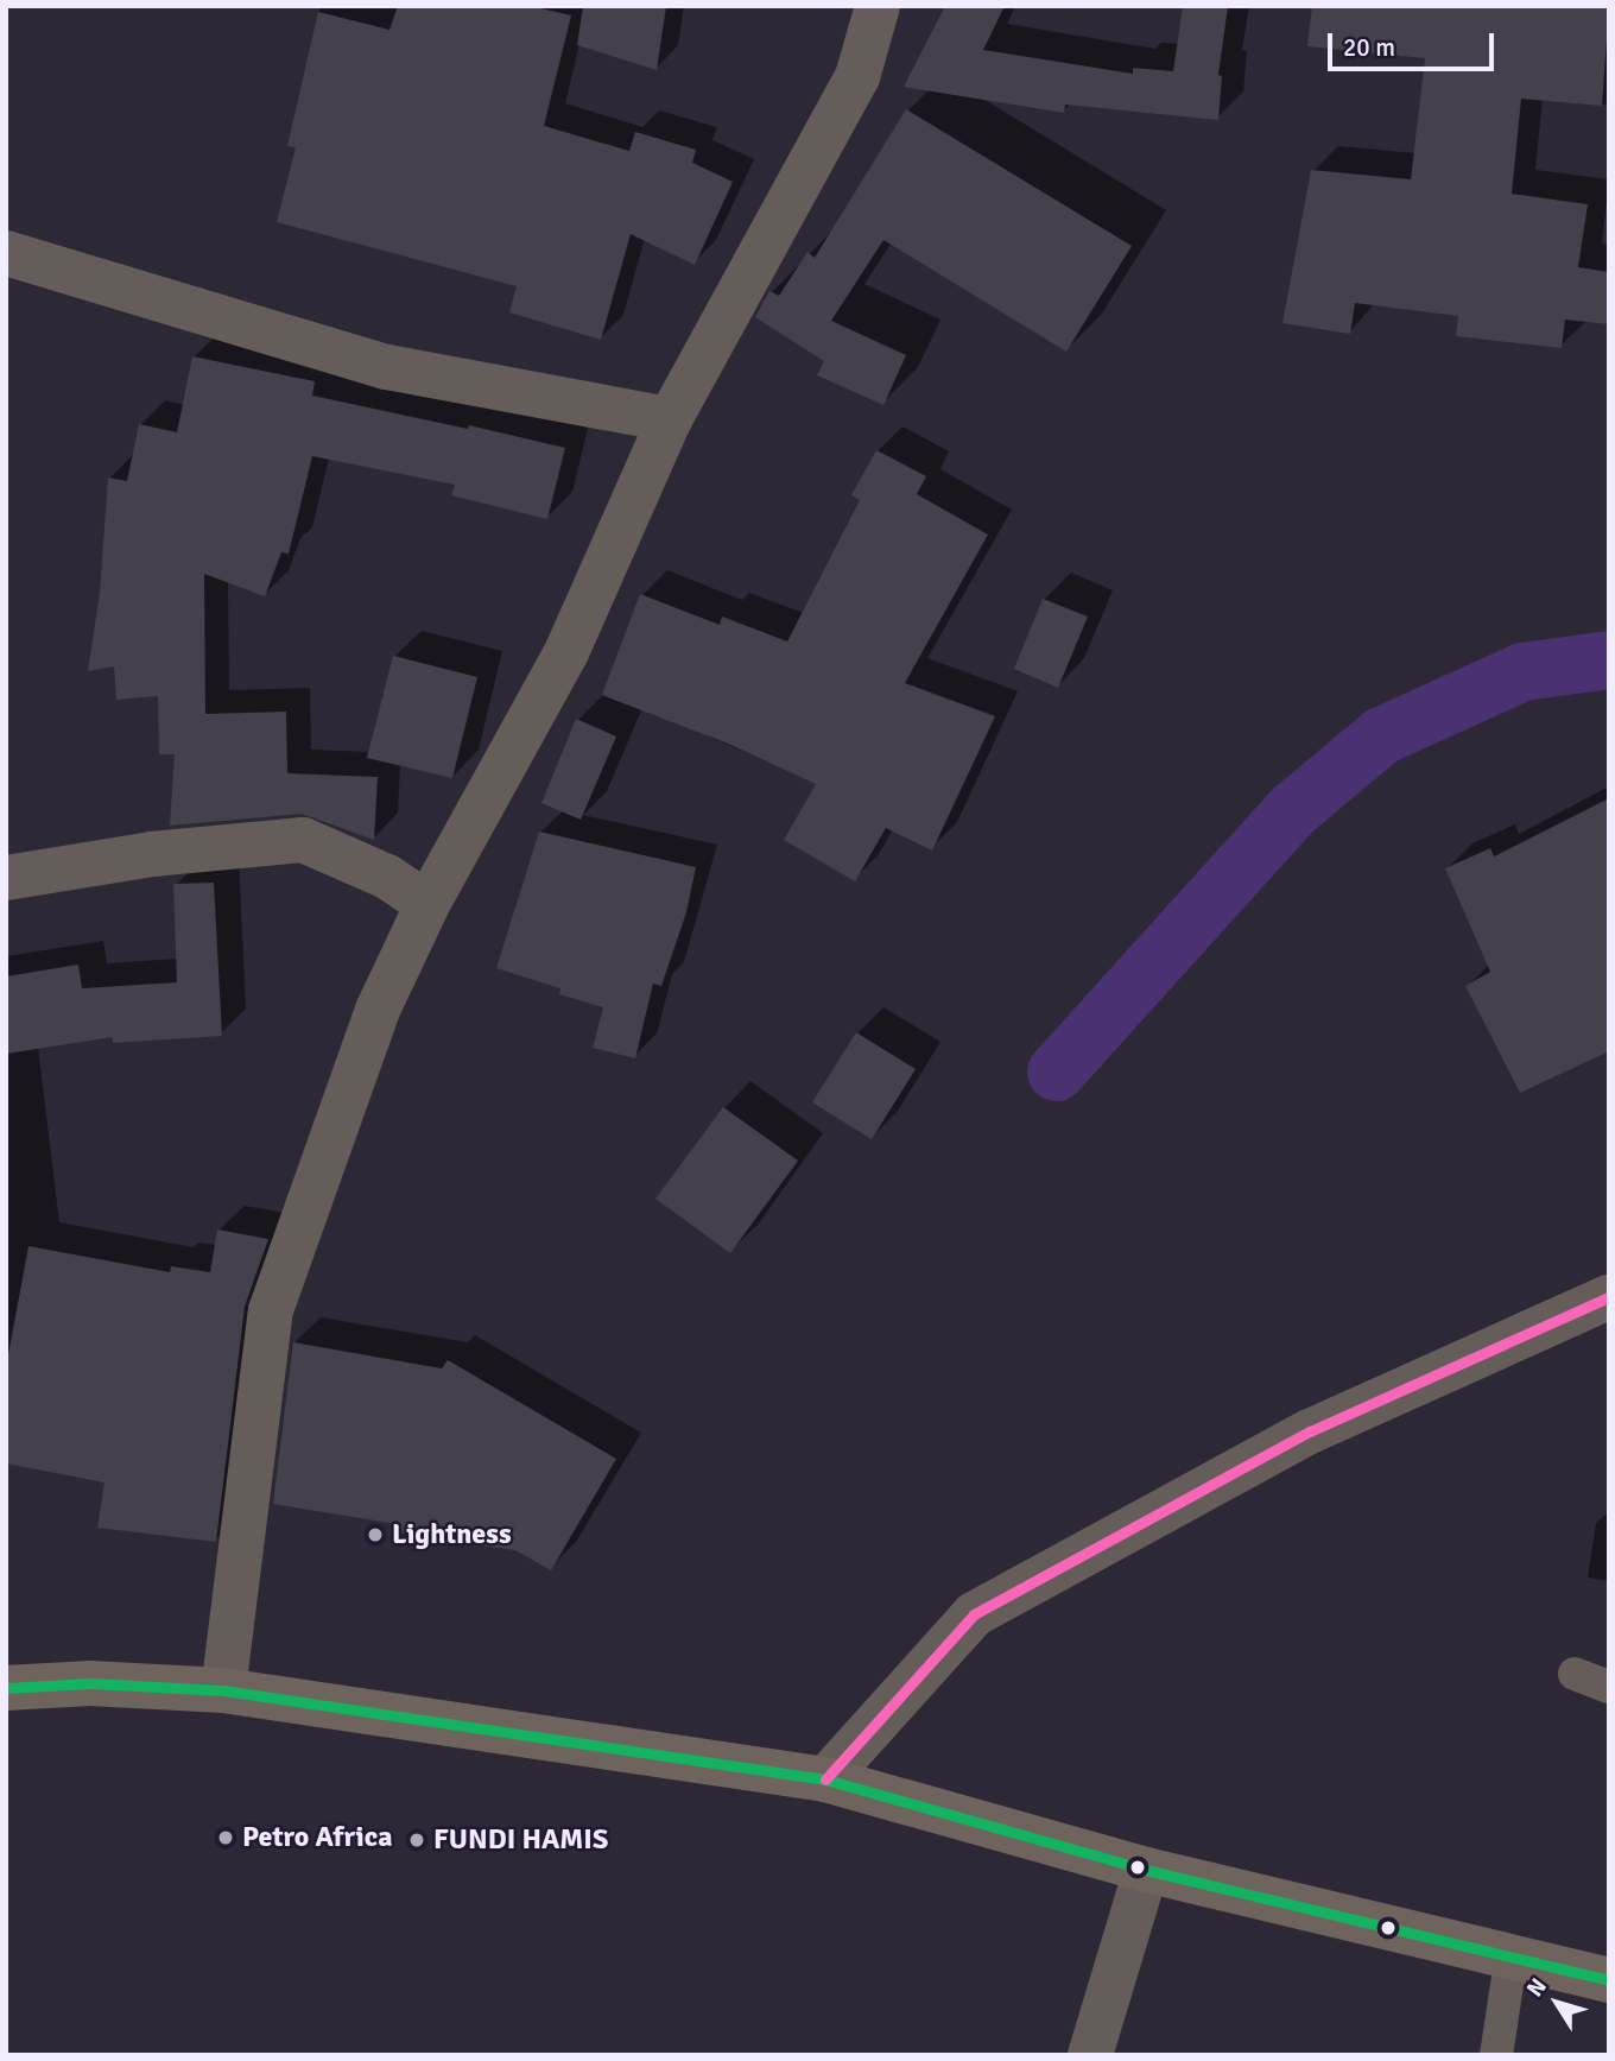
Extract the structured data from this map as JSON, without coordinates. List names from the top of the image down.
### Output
{
  "places": ["Lightness", "Petro Africa", "FUNDI HAMIS"],
  "scale_bar": "20 m",
  "north": "top left"
}
